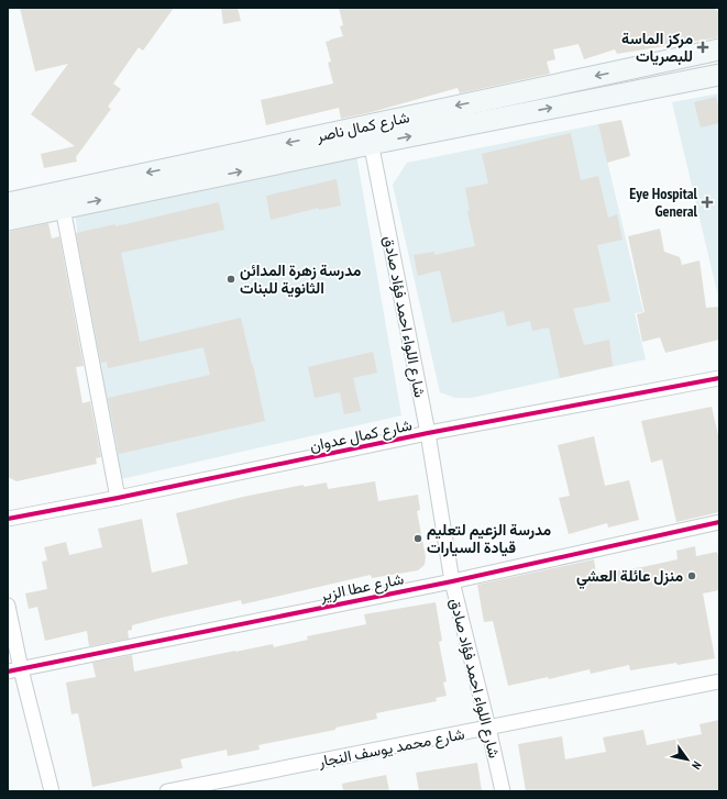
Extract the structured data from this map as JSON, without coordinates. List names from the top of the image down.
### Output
{
  "streets": {
    "main road": ["شارع كمال ناصر"],
    "street": [
      "شارع اللواء احمد فؤاد صادق",
      "شارع كمال عدوان",
      "شارع عطا الزير",
      "شارع محمد يوسف النجار"
    ]
  },
  "crossings": [
    ["شارع كمال ناصر", "شارع اللواء احمد فؤاد صادق"],
    ["شارع اللواء احمد فؤاد صادق", "شارع كمال عدوان"],
    ["شارع اللواء احمد فؤاد صادق", "شارع عطا الزير"],
    ["شارع اللواء احمد فؤاد صادق", "شارع محمد يوسف النجار"]
  ],
  "places": {
    "health": ["مركز الماسة للبصريات", "Eye Hospital General"],
    "other": ["مدرسة زهرة المدائن الثانوية للبنات", "مدرسة الزعيم لتعليم قيادة السيارات", "منزل عائلة العشي"]
  },
  "north": "bottom right"
}
